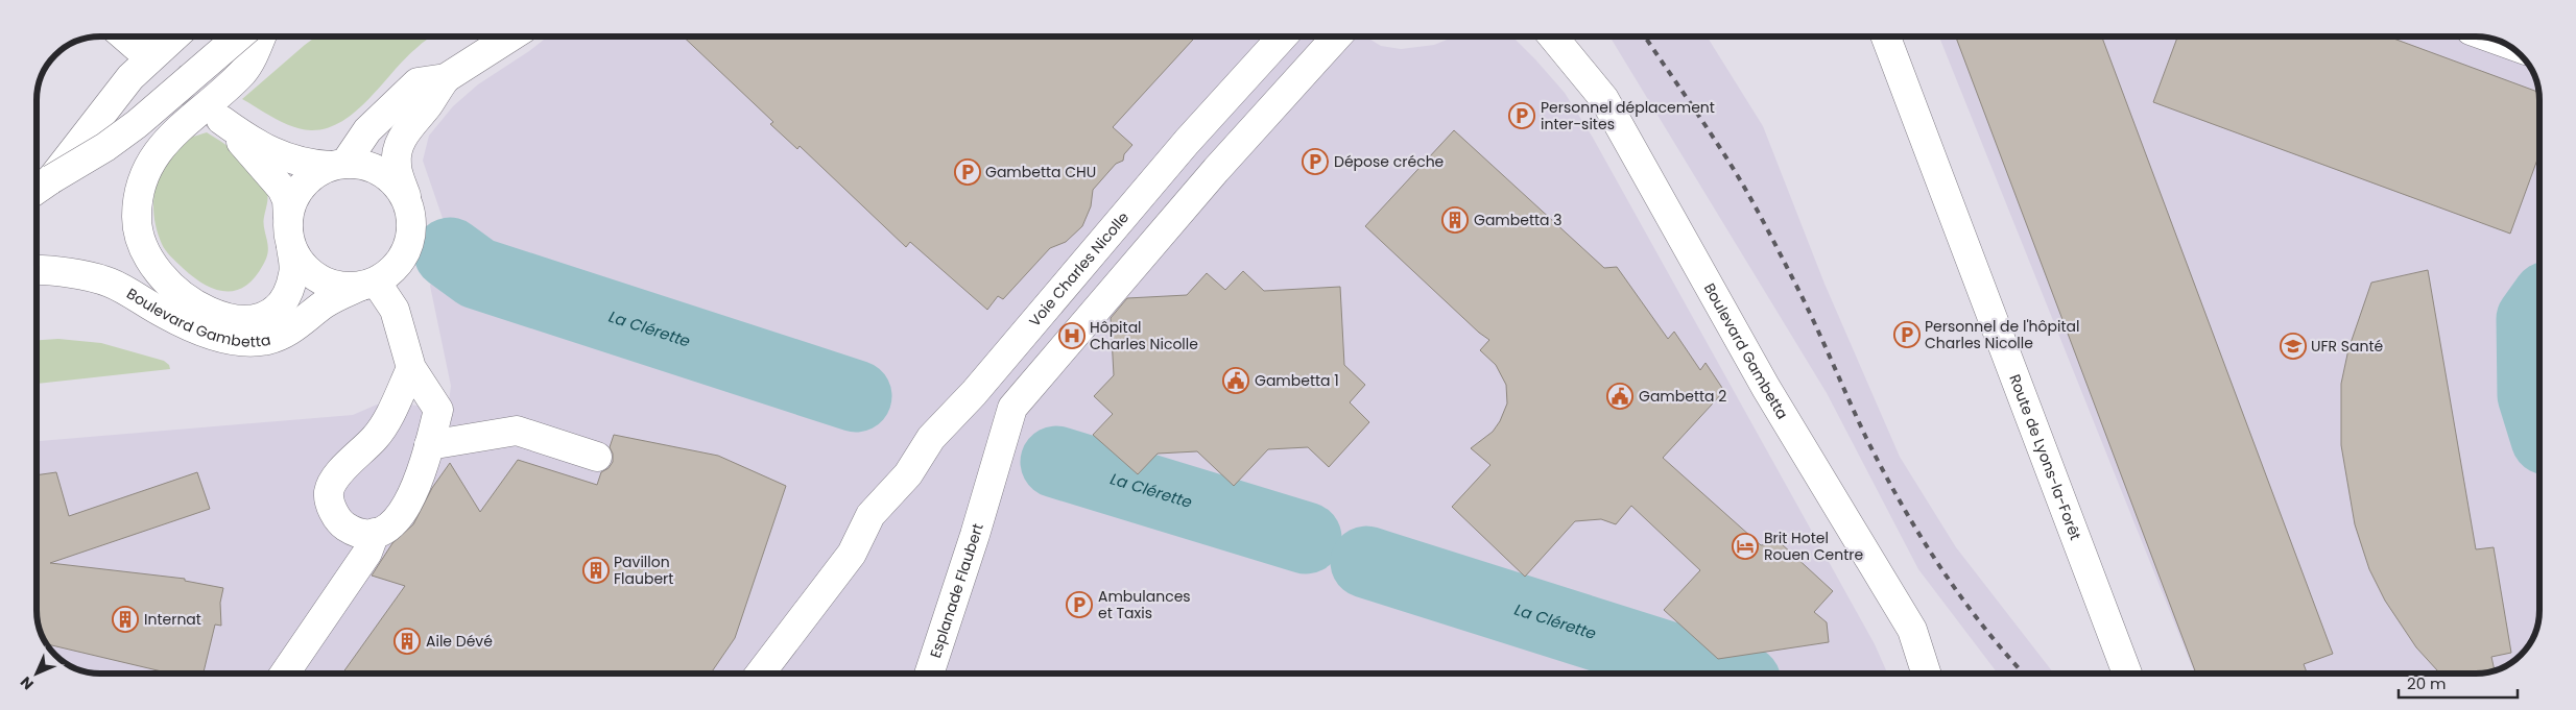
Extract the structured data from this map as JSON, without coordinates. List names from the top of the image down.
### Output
{
  "streets": {
    "main road": [
      "Voie Charles Nicolle",
      "Boulevard Gambetta",
      "Route de Lyons-la-Forêt",
      "Esplanade Flaubert"
    ]
  },
  "water": ["La Clérette"],
  "places": {
    "parking": [
      "Personnel déplacement inter-sites",
      "Dépose créche",
      "Gambetta CHU",
      "Personnel de l'hôpital Charles Nicolle",
      "Ambulances et Taxis"
    ],
    "building": [
      "Gambetta 3",
      "Pavillon Flaubert",
      "Internat",
      "Aile Dévé"
    ],
    "hospital": ["Hôpital Charles Nicolle"],
    "school or university": ["UFR Santé"],
    "public building": ["Gambetta 1", "Gambetta 2"],
    "hotel": ["Brit Hotel Rouen Centre"]
  },
  "scale_bar": "20 m",
  "north": "bottom left"
}
